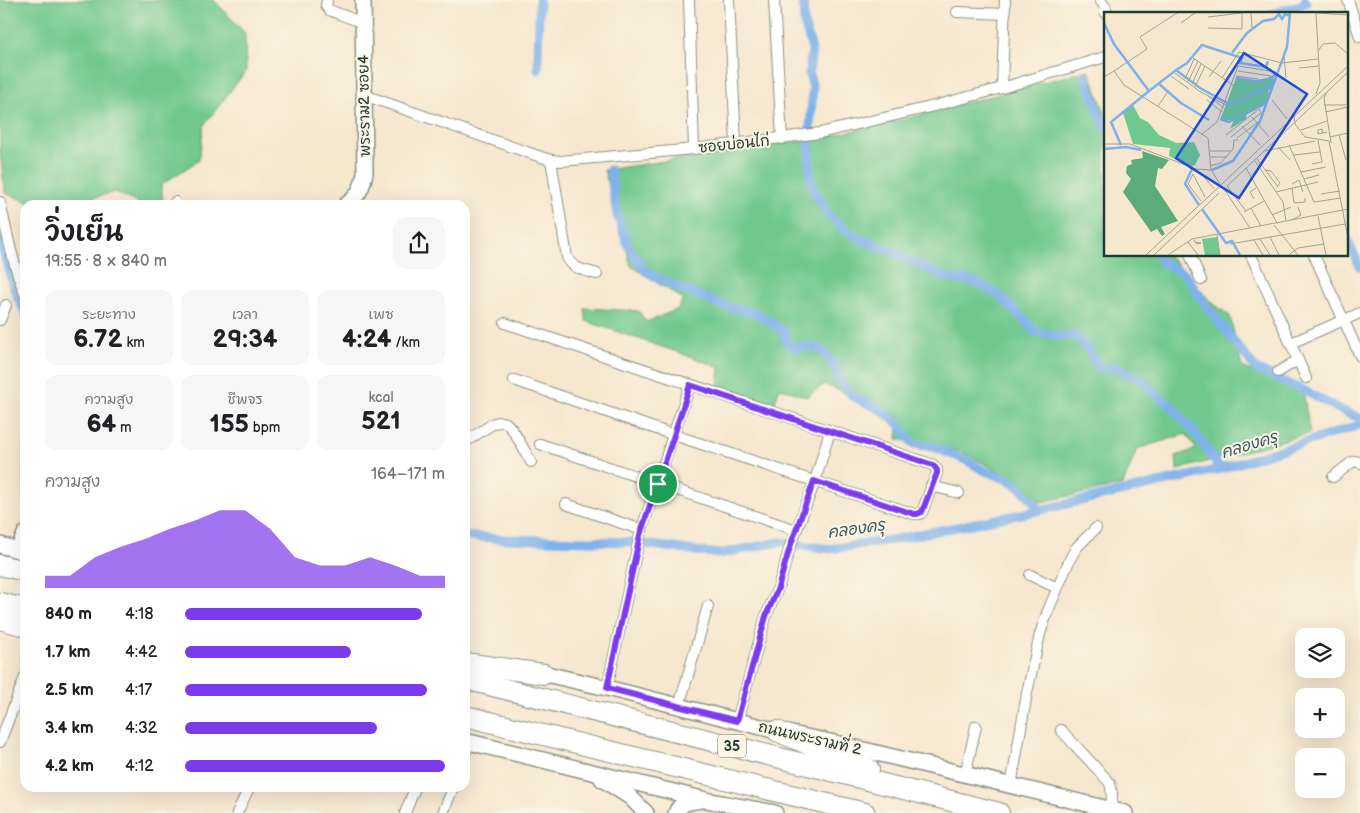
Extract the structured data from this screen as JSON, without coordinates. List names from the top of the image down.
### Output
{
  "streets": {
    "highway": ["ถนนพระรามที่ 2", "35"],
    "main road": ["พระราม2 ซอย4"],
    "street": ["ซอยบ่อนไก่"]
  },
  "crossings": [
    ["พระราม2 ซอย4", "ซอยบ่อนไก่"]
  ],
  "water": ["คลองครุ"],
  "page": {
    "heading": ["วิ่งเย็น", "19:55 · 8 × 840 m"],
    "stats": [
      ["ระยะทาง", "6.72 km"],
      ["เวลา", "29:34"],
      ["เพซ", "4:24 /km"],
      ["ความสูง", "64 m"],
      ["ชีพจร", "155 bpm"],
      ["kcal", "521"]
    ],
    "chart": ["ความสูง", "164–171 m"],
    "list": [
      {
        "name": "840 m",
        "note": "4:18"
      },
      {
        "name": "1.7 km",
        "note": "4:42"
      },
      {
        "name": "2.5 km",
        "note": "4:17"
      },
      {
        "name": "3.4 km",
        "note": "4:32"
      },
      {
        "name": "4.2 km",
        "note": "4:12"
      }
    ],
    "map_buttons": ["+", "−"]
  }
}
